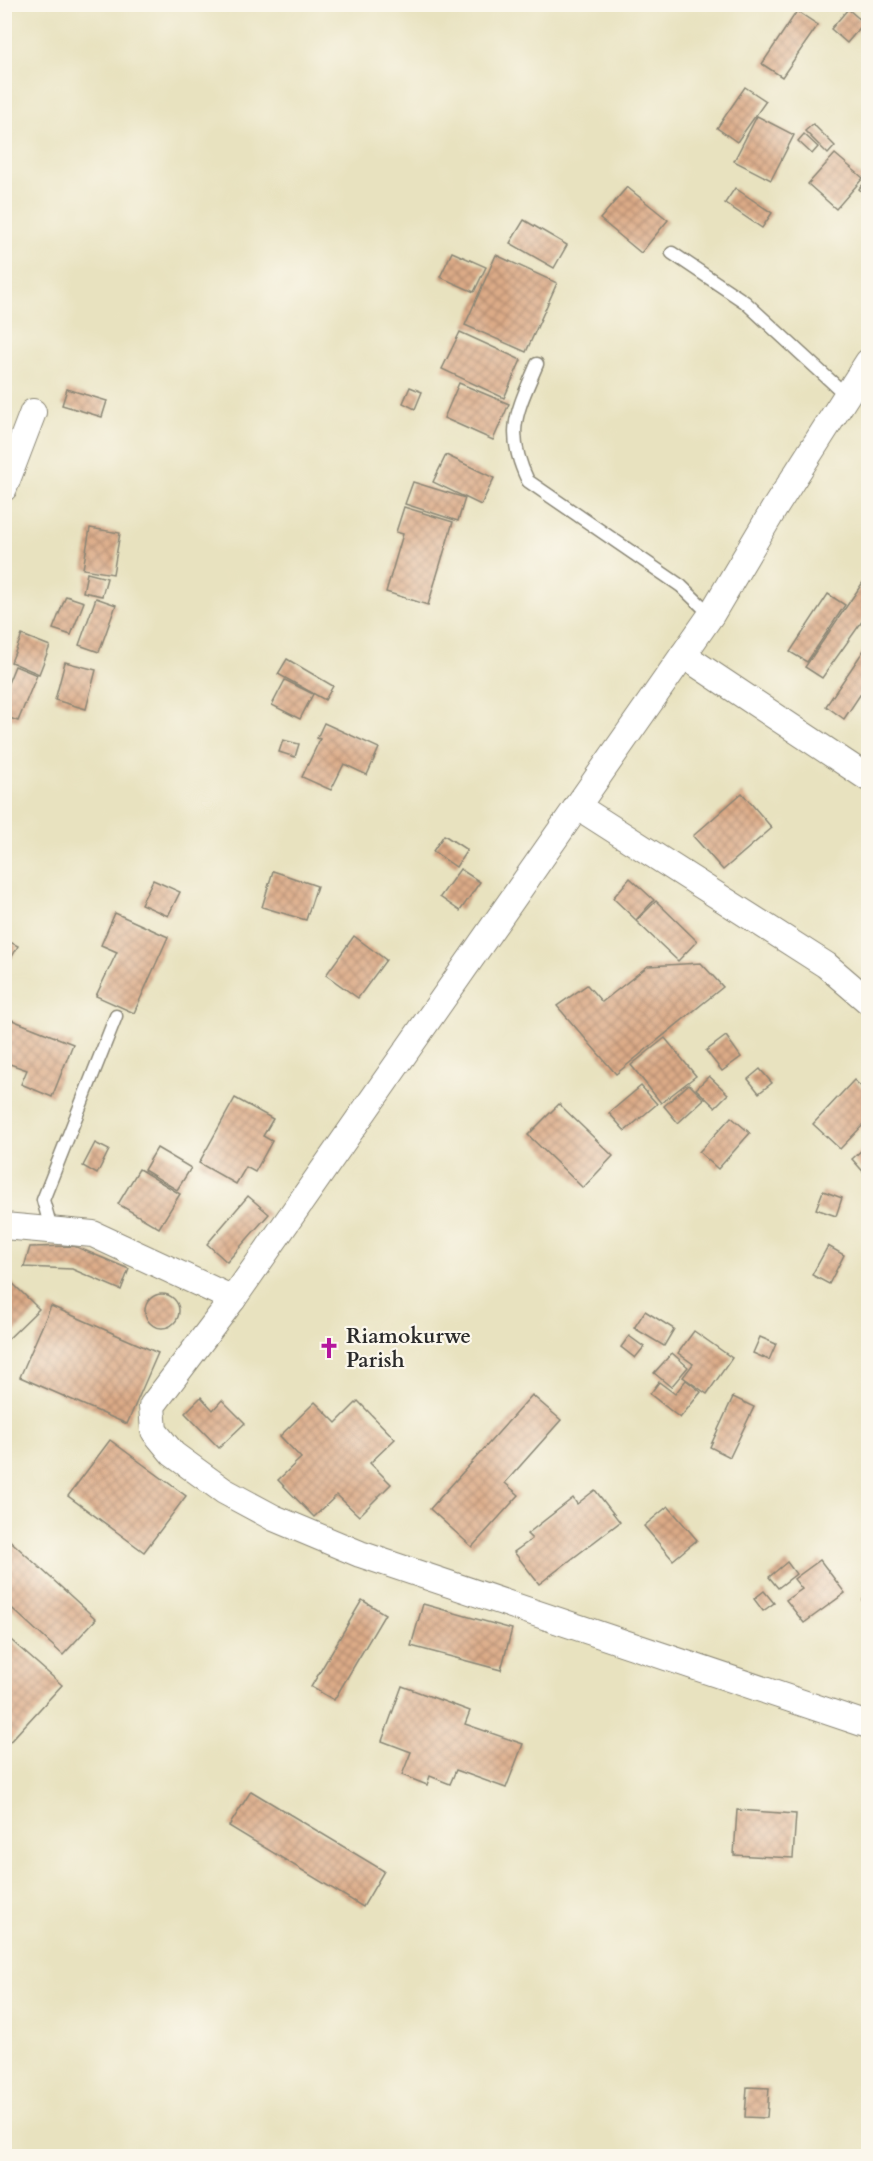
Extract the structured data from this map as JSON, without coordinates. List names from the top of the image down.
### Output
{
  "places": {
    "church": ["Riamokurwe Parish"]
  }
}
